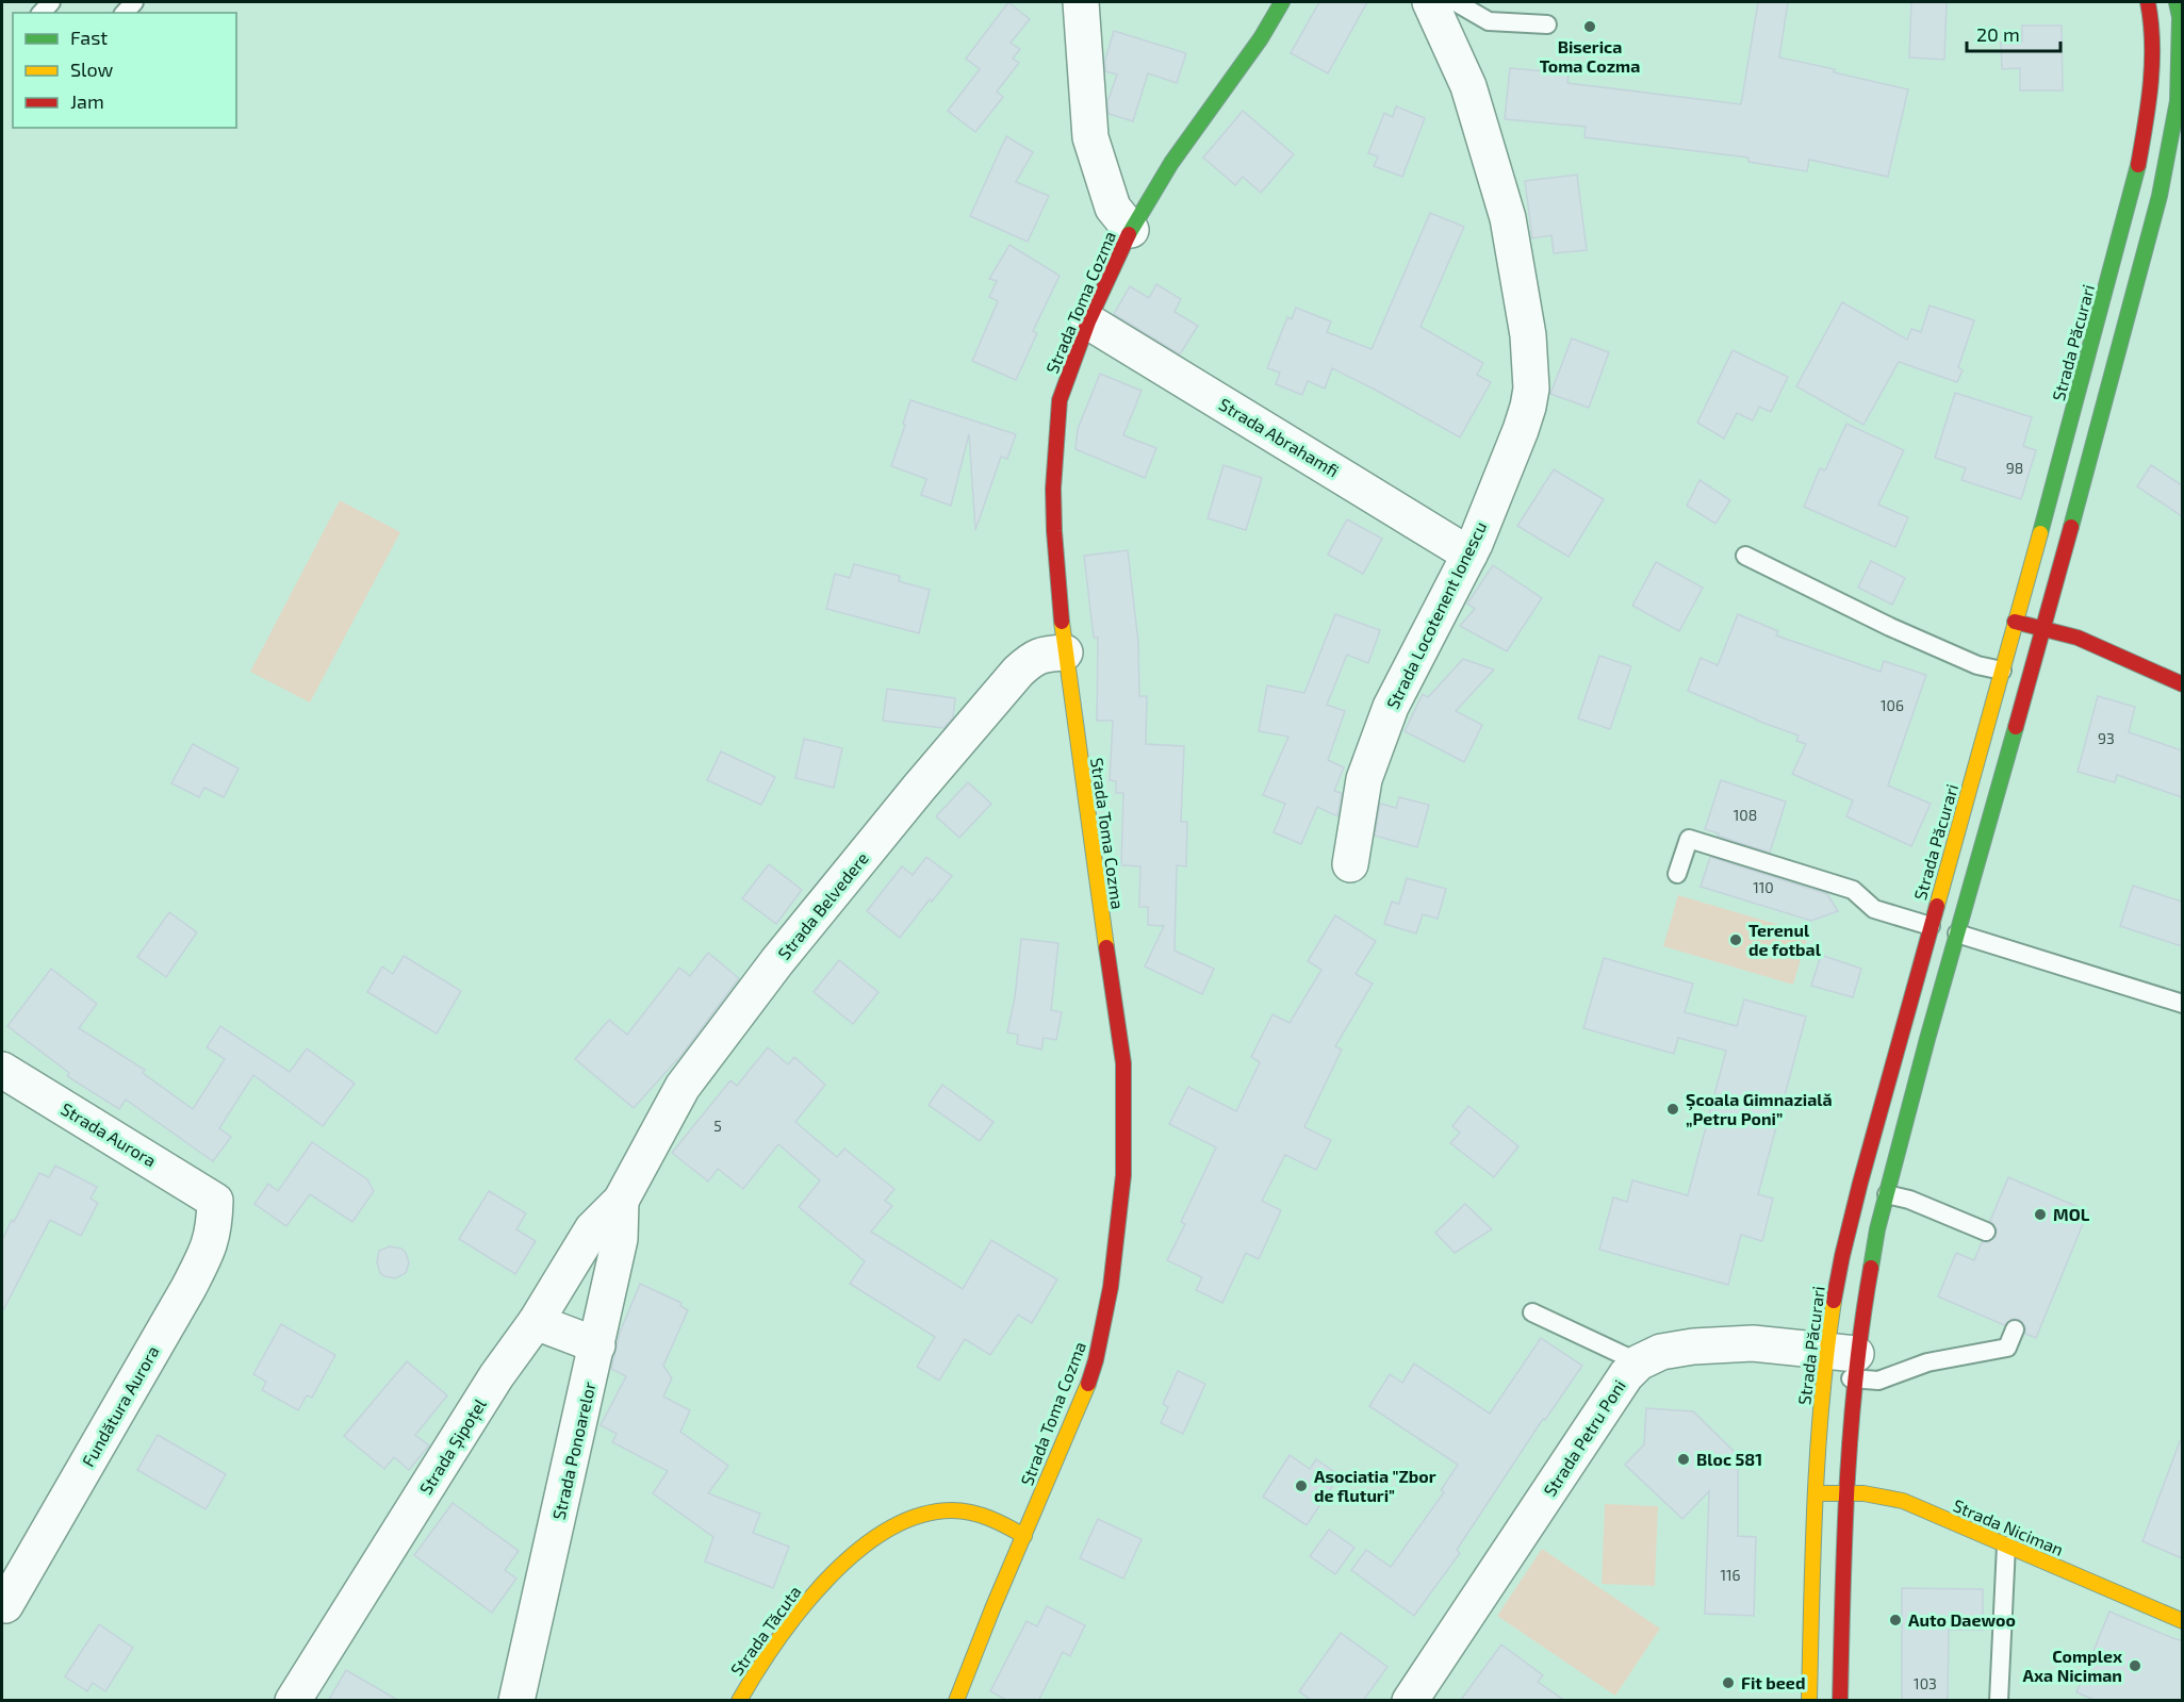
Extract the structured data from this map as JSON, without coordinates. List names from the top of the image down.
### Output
{
  "streets": {
    "main road": [
      "Strada Toma Cozma",
      "Strada Păcurari",
      "Strada Niciman",
      "Strada Tăcuta"
    ],
    "street": [
      "Strada Abrahamfi",
      "Strada Locotenent Ionescu",
      "Strada Belvedere",
      "Strada Aurora",
      "Fundătura Aurora",
      "Strada Petru Poni",
      "Strada Șipoțel",
      "Strada Ponoarelor"
    ]
  },
  "crossings": [
    ["Strada Toma Cozma", "Strada Abrahamfi"],
    ["Strada Toma Cozma", "Strada Belvedere"],
    ["Strada Toma Cozma", "Strada Tăcuta"],
    ["Strada Păcurari", "Strada Petru Poni"],
    ["Strada Păcurari", "Strada Niciman"],
    ["Strada Abrahamfi", "Strada Locotenent Ionescu"],
    ["Strada Belvedere", "Strada Șipoțel"],
    ["Strada Belvedere", "Strada Ponoarelor"],
    ["Strada Aurora", "Fundătura Aurora"],
    ["Strada Șipoțel", "Strada Ponoarelor"]
  ],
  "places": [
    "Biserica Toma Cozma",
    "Terenul de fotbal",
    "Şcoala Gimnazială „Petru Poni”",
    "MOL",
    "Bloc 581",
    "Asociatia \"Zbor de fluturi\"",
    "Auto Daewoo",
    "Complex Axa Niciman",
    "Fit beed"
  ],
  "house_numbers": [
    "98",
    "106",
    "93",
    "108",
    "110",
    "5",
    "116",
    "103"
  ],
  "legend": ["Fast", "Slow", "Jam"],
  "scale_bar": "20 m"
}
